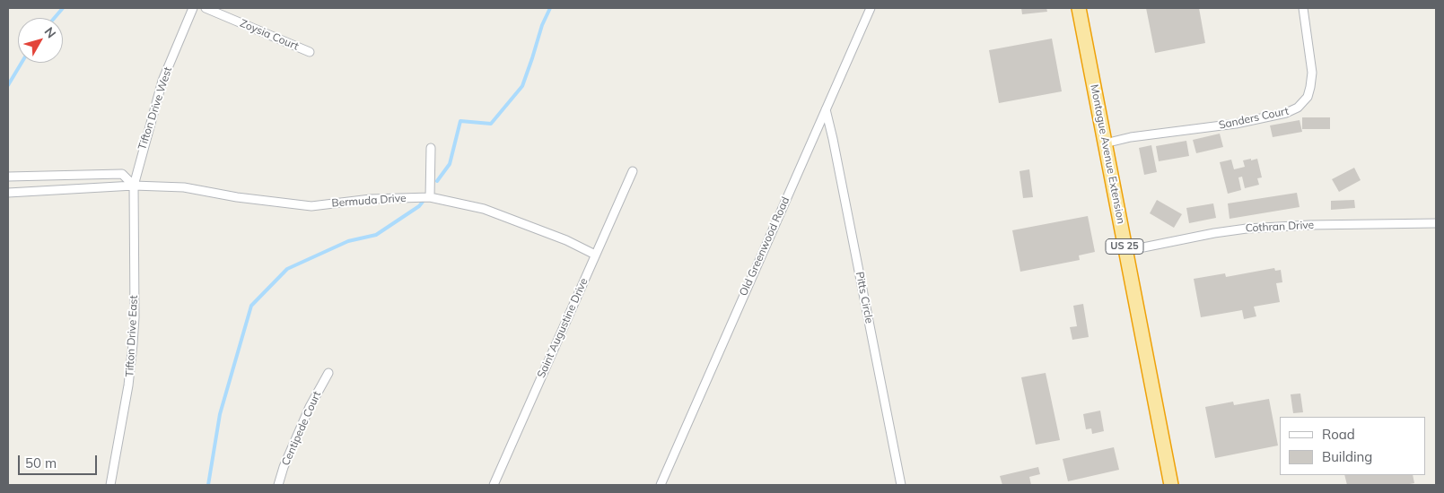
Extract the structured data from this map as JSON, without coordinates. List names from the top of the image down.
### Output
{
  "streets": {
    "highway": ["Montague Avenue Extension", "US 25"],
    "street": [
      "Zoysia Court",
      "Tifton Drive West",
      "Sanders Court",
      "Bermuda Drive",
      "Cothran Drive",
      "Old Greenwood Road",
      "Pitts Circle",
      "Saint Augustine Drive",
      "Tifton Drive East",
      "Centipede Court"
    ]
  },
  "crossings": [
    ["Tifton Drive West", "Bermuda Drive"],
    ["Tifton Drive West", "Tifton Drive East"],
    ["Sanders Court", "Montague Avenue Extension"],
    ["Montague Avenue Extension", "Cothran Drive"],
    ["Bermuda Drive", "Saint Augustine Drive"],
    ["Bermuda Drive", "Tifton Drive East"],
    ["Old Greenwood Road", "Pitts Circle"]
  ],
  "legend": ["Road", "Building"],
  "scale_bar": "50 m",
  "north": "top right"
}
